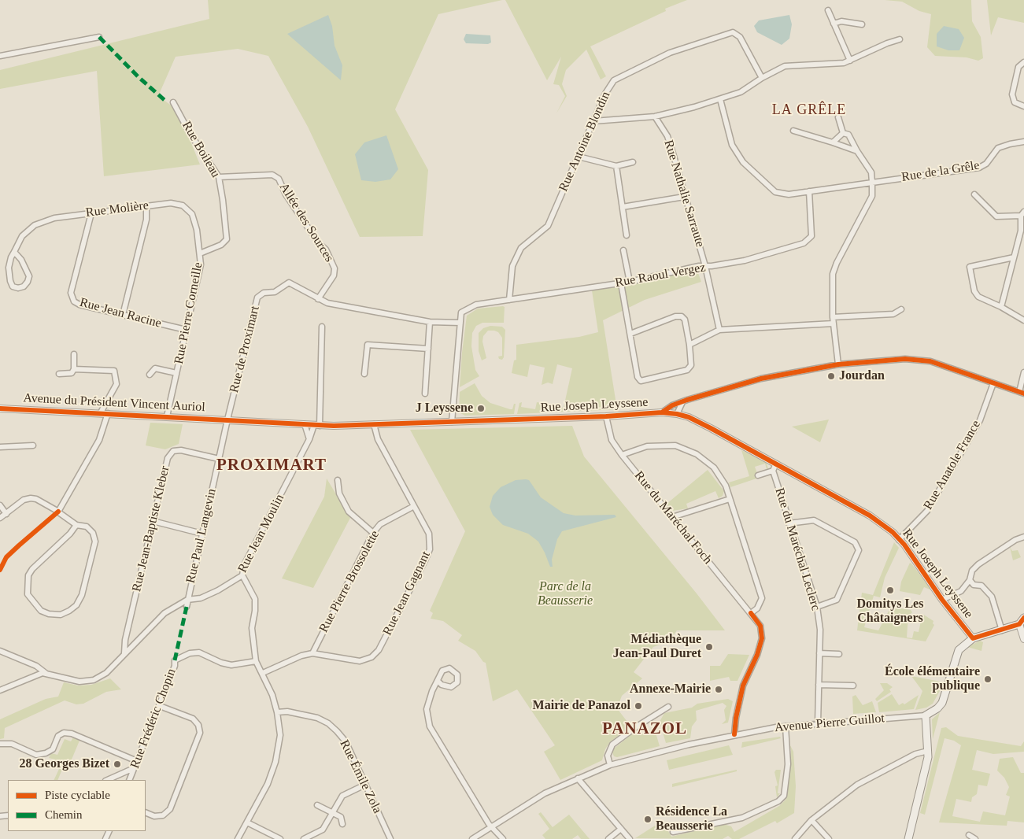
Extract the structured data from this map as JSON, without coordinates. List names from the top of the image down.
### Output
{
  "streets": {
    "street": [
      "Rue Antoine Blondin",
      "Rue Boileau",
      "Rue de la Grêle",
      "Rue Nathalie Sarraute",
      "Rue Molière",
      "Allée des Sources",
      "Rue Raoul Vergez",
      "Rue Jean Racine",
      "Rue Pierre Corneille",
      "Rue de Proximart",
      "Avenue du Président Vincent Auriol",
      "Rue Joseph Leyssene",
      "Rue Anatole France",
      "Rue du Maréchal Foch",
      "Rue Jean-Baptiste Kleber",
      "Rue Jean Moulin",
      "Rue Paul Langevin",
      "Rue du Maréchal Leclerc",
      "Rue Pierre Brossolette",
      "Rue Jean Gagnant",
      "Rue Frédéric Chopin",
      "Avenue Pierre Guillot",
      "Rue Émile Zola"
    ]
  },
  "crossings": [
    ["Rue Antoine Blondin", "Rue Raoul Vergez"],
    ["Rue Boileau", "Rue Molière"],
    ["Rue Boileau", "Allée des Sources"],
    ["Rue Boileau", "Rue Pierre Corneille"],
    ["Rue de la Grêle", "Rue Raoul Vergez"],
    ["Rue Nathalie Sarraute", "Rue Raoul Vergez"],
    ["Rue Molière", "Rue Jean Racine"],
    ["Rue Molière", "Rue Pierre Corneille"],
    ["Allée des Sources", "Rue de Proximart"],
    ["Rue Jean Racine", "Rue Pierre Corneille"],
    ["Rue Pierre Corneille", "Avenue du Président Vincent Auriol"],
    ["Rue de Proximart", "Avenue du Président Vincent Auriol"],
    ["Rue de Proximart", "Rue Joseph Leyssene"],
    ["Rue de Proximart", "Rue Paul Langevin"],
    ["Avenue du Président Vincent Auriol", "Rue Joseph Leyssene"],
    ["Avenue du Président Vincent Auriol", "Rue Paul Langevin"],
    ["Rue Joseph Leyssene", "Rue Anatole France"],
    ["Rue Joseph Leyssene", "Rue du Maréchal Foch"],
    ["Rue Joseph Leyssene", "Rue Jean Moulin"],
    ["Rue Joseph Leyssene", "Rue Paul Langevin"],
    ["Rue Joseph Leyssene", "Rue Jean Gagnant"],
    ["Rue du Maréchal Foch", "Avenue Pierre Guillot"],
    ["Rue Jean-Baptiste Kleber", "Rue Jean Moulin"],
    ["Rue Jean-Baptiste Kleber", "Rue Paul Langevin"],
    ["Rue Jean Moulin", "Rue Paul Langevin"],
    ["Rue du Maréchal Leclerc", "Avenue Pierre Guillot"],
    ["Rue Pierre Brossolette", "Rue Jean Gagnant"]
  ],
  "districts": ["LA GRÊLE", "PROXIMART", "PANAZOL"],
  "parks": ["Parc de la Beausserie"],
  "places": [
    "Jourdan",
    "J Leyssene",
    "Domitys Les Châtaigners",
    "Médiathèque Jean-Paul Duret",
    "École élémentaire publique",
    "Annexe-Mairie",
    "Mairie de Panazol",
    "28 Georges Bizet",
    "Résidence La Beausserie"
  ],
  "legend": ["Piste cyclable", "Chemin"]
}
